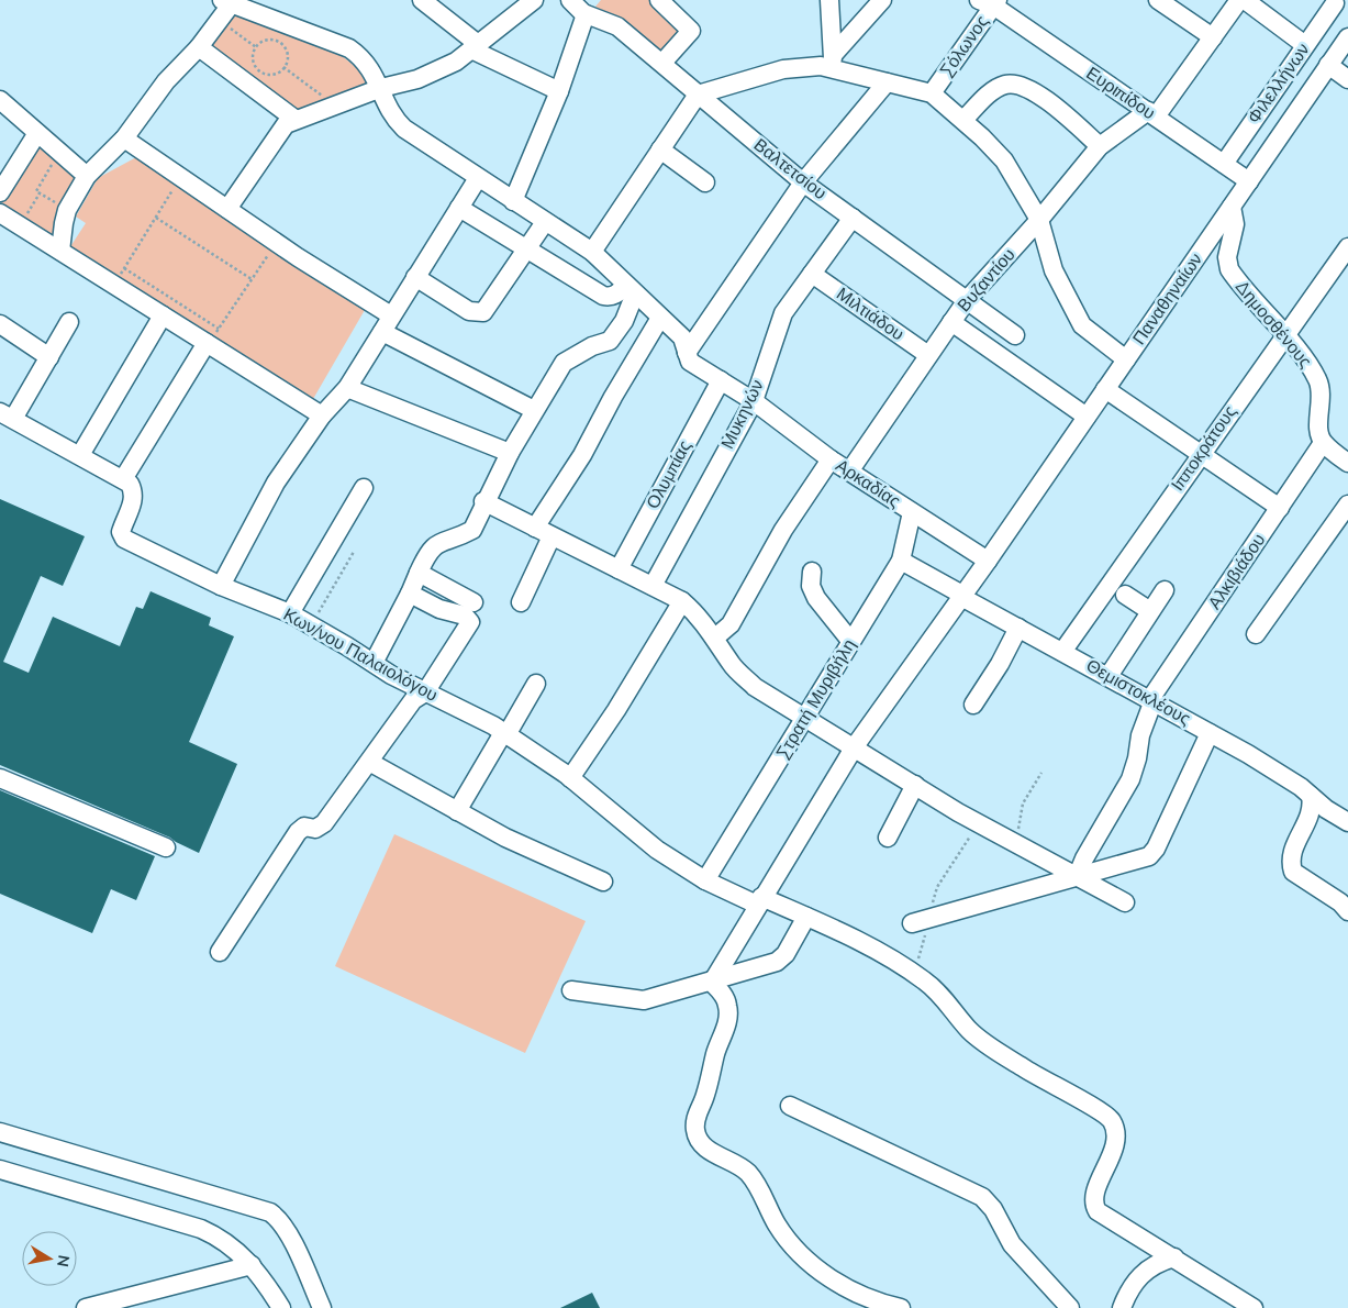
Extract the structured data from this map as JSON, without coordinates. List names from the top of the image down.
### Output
{
  "streets": {
    "street": [
      "Σόλωνος",
      "Φιλελλήνων",
      "Ευριπίδου",
      "Βαλτετσίου",
      "Βυζαντίου",
      "Παναθηναίων",
      "Μιλτιάδου",
      "Δημοσθένους",
      "Μυκηνών",
      "Ιπποκράτους",
      "Ολυμπίας",
      "Αρκαδίας",
      "Αλκιβιάδου",
      "Κων/νου Παλαιολόγου",
      "Θεμιστοκλέους",
      "Στρατή Μυριβήλη"
    ]
  },
  "crossings": [
    ["Σόλωνος", "Ευριπίδου"],
    ["Φιλελλήνων", "Ευριπίδου"],
    ["Ευριπίδου", "Βυζαντίου"],
    ["Ευριπίδου", "Παναθηναίων"],
    ["Βαλτετσίου", "Βυζαντίου"],
    ["Βαλτετσίου", "Μυκηνών"],
    ["Βυζαντίου", "Μιλτιάδου"],
    ["Βυζαντίου", "Αρκαδίας"],
    ["Παναθηναίων", "Δημοσθένους"],
    ["Παναθηναίων", "Αρκαδίας"],
    ["Παναθηναίων", "Κων/νου Παλαιολόγου"],
    ["Παναθηναίων", "Θεμιστοκλέους"],
    ["Μιλτιάδου", "Μυκηνών"],
    ["Δημοσθένους", "Ιπποκράτους"],
    ["Δημοσθένους", "Αλκιβιάδου"],
    ["Μυκηνών", "Αρκαδίας"],
    ["Ιπποκράτους", "Θεμιστοκλέους"],
    ["Ολυμπίας", "Αρκαδίας"],
    ["Αρκαδίας", "Στρατή Μυριβήλη"],
    ["Αλκιβιάδου", "Θεμιστοκλέους"],
    ["Κων/νου Παλαιολόγου", "Στρατή Μυριβήλη"],
    ["Θεμιστοκλέους", "Στρατή Μυριβήλη"]
  ],
  "north": "right"
}
